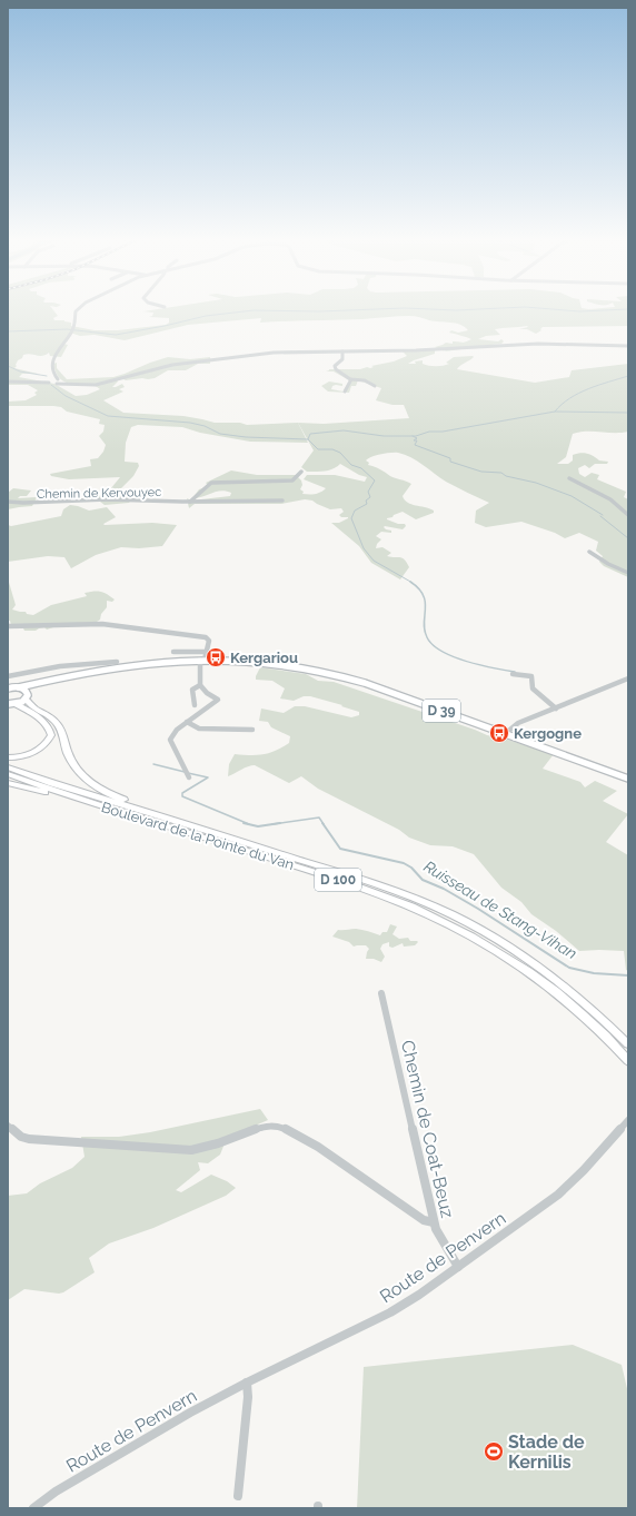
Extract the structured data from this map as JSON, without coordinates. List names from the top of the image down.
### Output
{
  "streets": {
    "highway": ["Boulevard de la Pointe du Van", "D 100"],
    "main road": ["D 39"],
    "street": ["Chemin de Kervouyec", "Chemin de Coat-Beuz", "Route de Penvern"]
  },
  "crossings": [
    ["D 39", "D 100"],
    ["Boulevard de la Pointe du Van", "D 100"],
    ["Chemin de Coat-Beuz", "Route de Penvern"]
  ],
  "water": ["Ruisseau de Stang-Vihan"],
  "places": {
    "bus stop": ["Kergariou", "Kergogne"],
    "sports": ["Stade de Kernilis"]
  }
}
